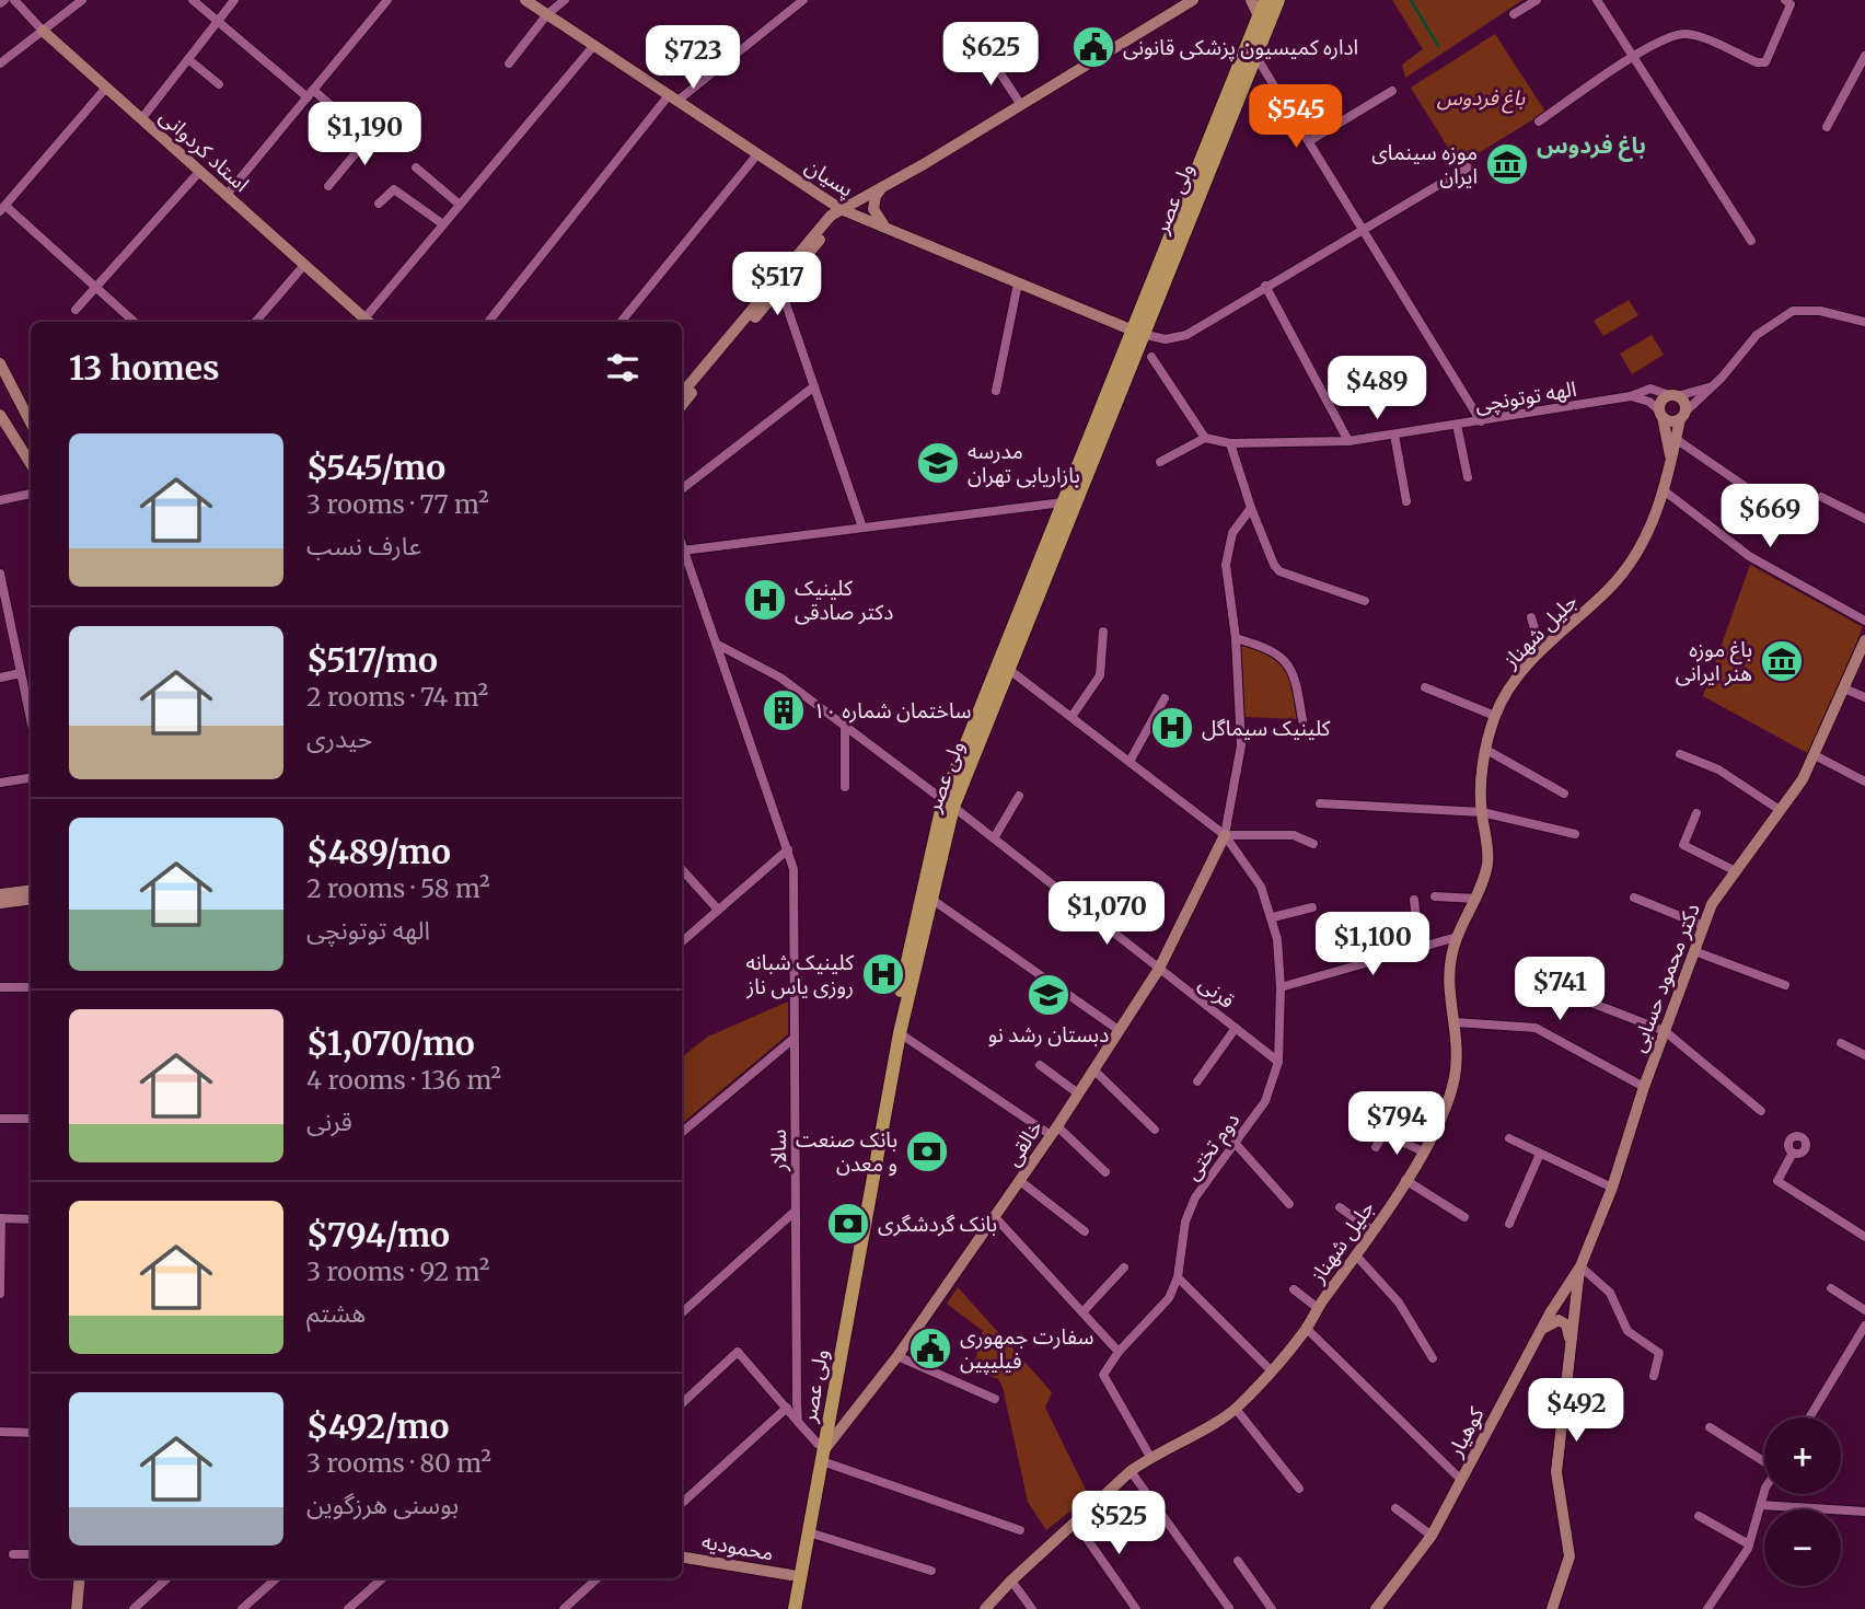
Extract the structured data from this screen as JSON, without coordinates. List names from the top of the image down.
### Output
{
  "streets": {
    "main road": ["ولی عصر"],
    "street": [
      "استاد کردوانی",
      "پسیان",
      "الهه توتونچی",
      "جلیل شهناز",
      "دکتر محمود حسابی",
      "قرنی",
      "خالقی",
      "دوم تختی",
      "سالار",
      "کوهیار",
      "محمودیه"
    ]
  },
  "crossings": [
    ["پسیان", "ولی عصر"],
    ["ولی عصر", "قرنی"],
    ["ولی عصر", "خالقی"],
    ["ولی عصر", "دوم تختی"],
    ["ولی عصر", "محمودیه"],
    ["الهه توتونچی", "جلیل شهناز"],
    ["جلیل شهناز", "دوم تختی"],
    ["دکتر محمود حسابی", "کوهیار"],
    ["قرنی", "خالقی"],
    ["قرنی", "دوم تختی"],
    ["قرنی", "سالار"],
    ["خالقی", "دوم تختی"]
  ],
  "districts": ["باغ فردوس"],
  "parks": ["باغ فردوس"],
  "places": {
    "public building": ["اداره کمیسیون پزشکی قانونی", "سفارت جمهوری فیلیپین"],
    "museum": ["موزه سینمای ایران", "باغ موزه هنر ایرانی"],
    "school or university": ["مدرسه بازاریابی تهران", "دبستان رشد نو"],
    "hospital": ["کلینیک دکتر صادقی", "کلینیک سیماگل", "کلینیک شبانه روزی یاس ناز"],
    "building": ["ساختمان شماره ۱۰"],
    "bank": ["بانک صنعت و معدن", "بانک گردشگری"]
  },
  "page": {
    "price": [
      "$625",
      "$723",
      "$545",
      "$1,190",
      "$517",
      "$489",
      "$669",
      "$1,070",
      "$1,100",
      "$741",
      "$794",
      "$492",
      "$525"
    ],
    "heading": "13 homes",
    "list": [
      {
        "name": "$545/mo",
        "note": "3 rooms · 77 m² · عارف نسب"
      },
      {
        "name": "$517/mo",
        "note": "2 rooms · 74 m² · حیدری"
      },
      {
        "name": "$489/mo",
        "note": "2 rooms · 58 m² · الهه توتونچی"
      },
      {
        "name": "$1,070/mo",
        "note": "4 rooms · 136 m² · قرنی"
      },
      {
        "name": "$794/mo",
        "note": "3 rooms · 92 m² · هشتم"
      },
      {
        "name": "$492/mo",
        "note": "3 rooms · 80 m² · بوسنی هرزگوین"
      }
    ],
    "map_buttons": ["+", "−"]
  }
}
